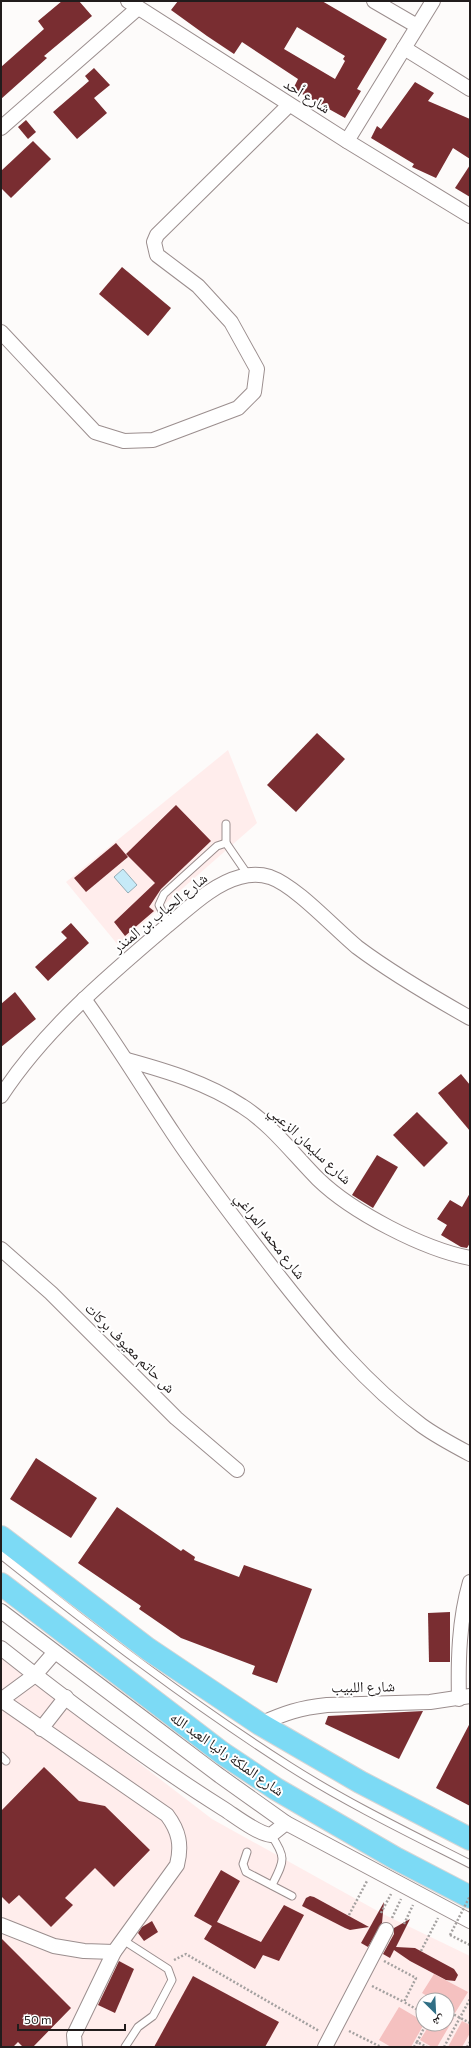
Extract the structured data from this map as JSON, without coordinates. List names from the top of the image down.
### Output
{
  "streets": {
    "main road": ["شارع الملكة رانيا العبد الله"],
    "street": [
      "شارع أحد",
      "شارع الحباب بن المنذر",
      "شارع سليمان الزعبي",
      "شارع محمد المراغي",
      "ش حاتم معيوف بركات",
      "شارع اللبيب"
    ]
  },
  "crossings": [
    ["شارع الحباب بن المنذر", "شارع محمد المراغي"],
    ["شارع سليمان الزعبي", "شارع محمد المراغي"]
  ],
  "scale_bar": "50 m",
  "north": "bottom right"
}
